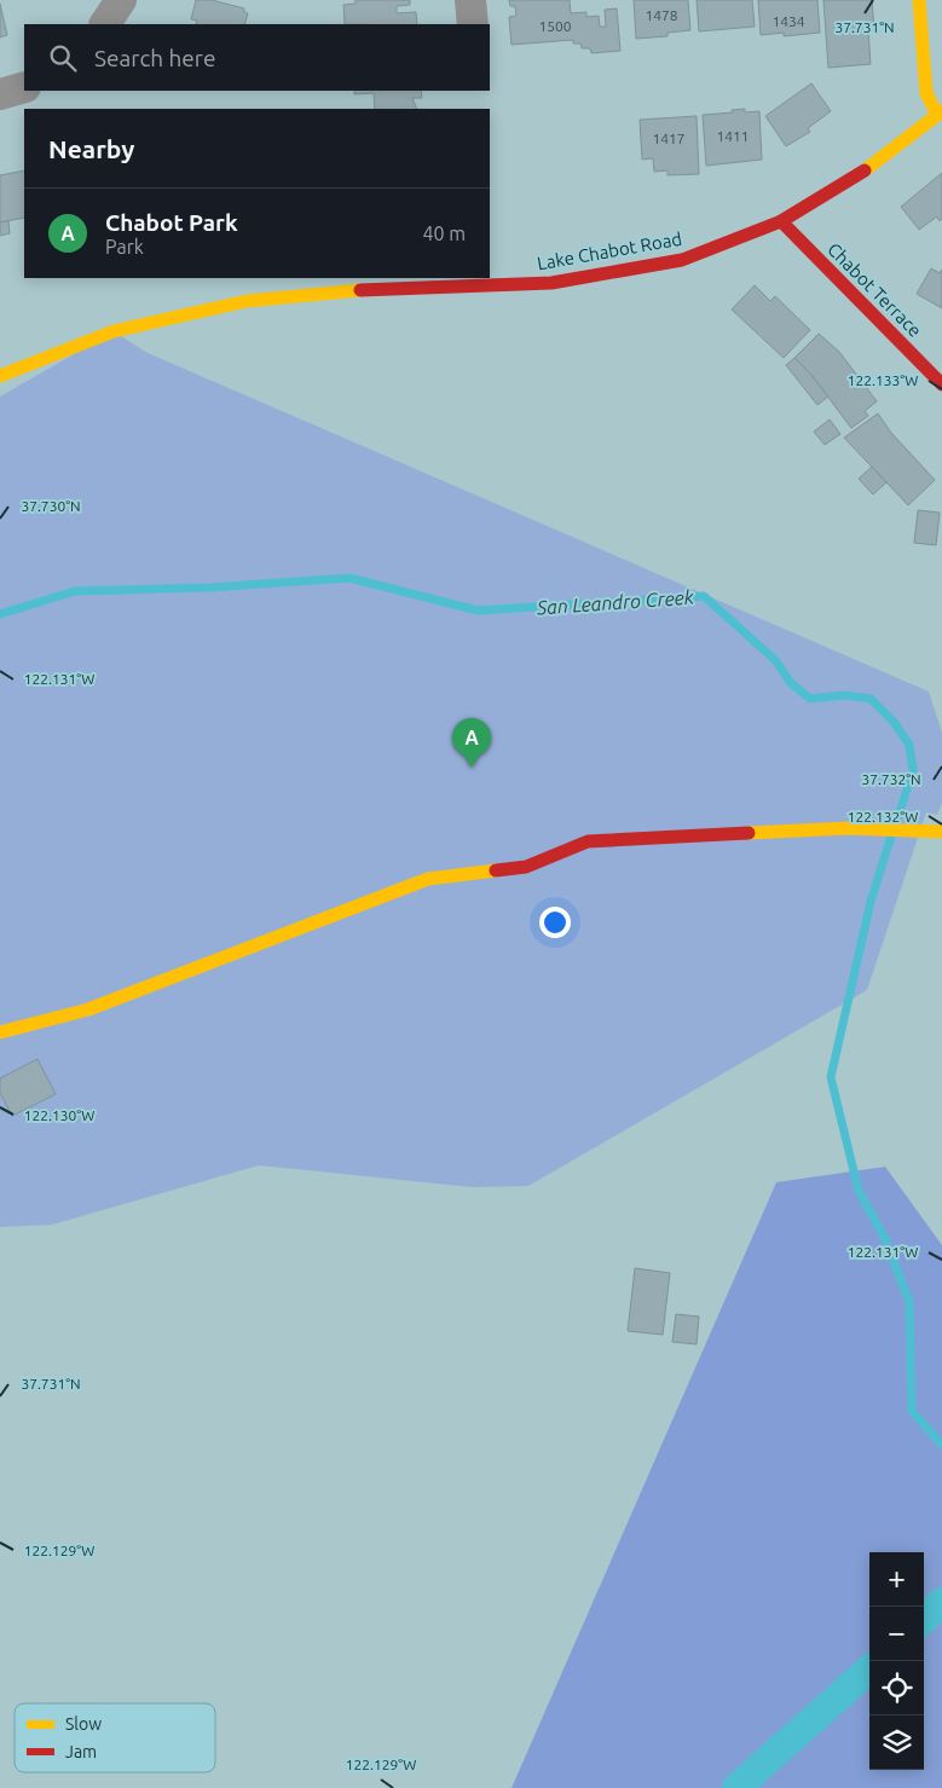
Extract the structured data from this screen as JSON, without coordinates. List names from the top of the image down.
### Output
{
  "streets": {
    "street": ["Lake Chabot Road", "Chabot Terrace"]
  },
  "crossings": [
    ["Lake Chabot Road", "Chabot Terrace"]
  ],
  "water": ["San Leandro Creek"],
  "house_numbers": [
    "1478",
    "1434",
    "1500",
    "1411",
    "1417"
  ],
  "legend": ["Slow", "Jam"],
  "page": {
    "search": "Search here",
    "heading": "Nearby",
    "list": [
      {
        "mark": "A",
        "name": "Chabot Park",
        "note": "Park",
        "value": "40 m"
      }
    ],
    "pins": "A",
    "map_buttons": ["+", "−"]
  },
  "coordinates": [
    "37.731°N",
    "122.133°W",
    "37.730°N",
    "122.131°W",
    "37.732°N",
    "122.132°W",
    "122.130°W",
    "122.129°W"
  ]
}
